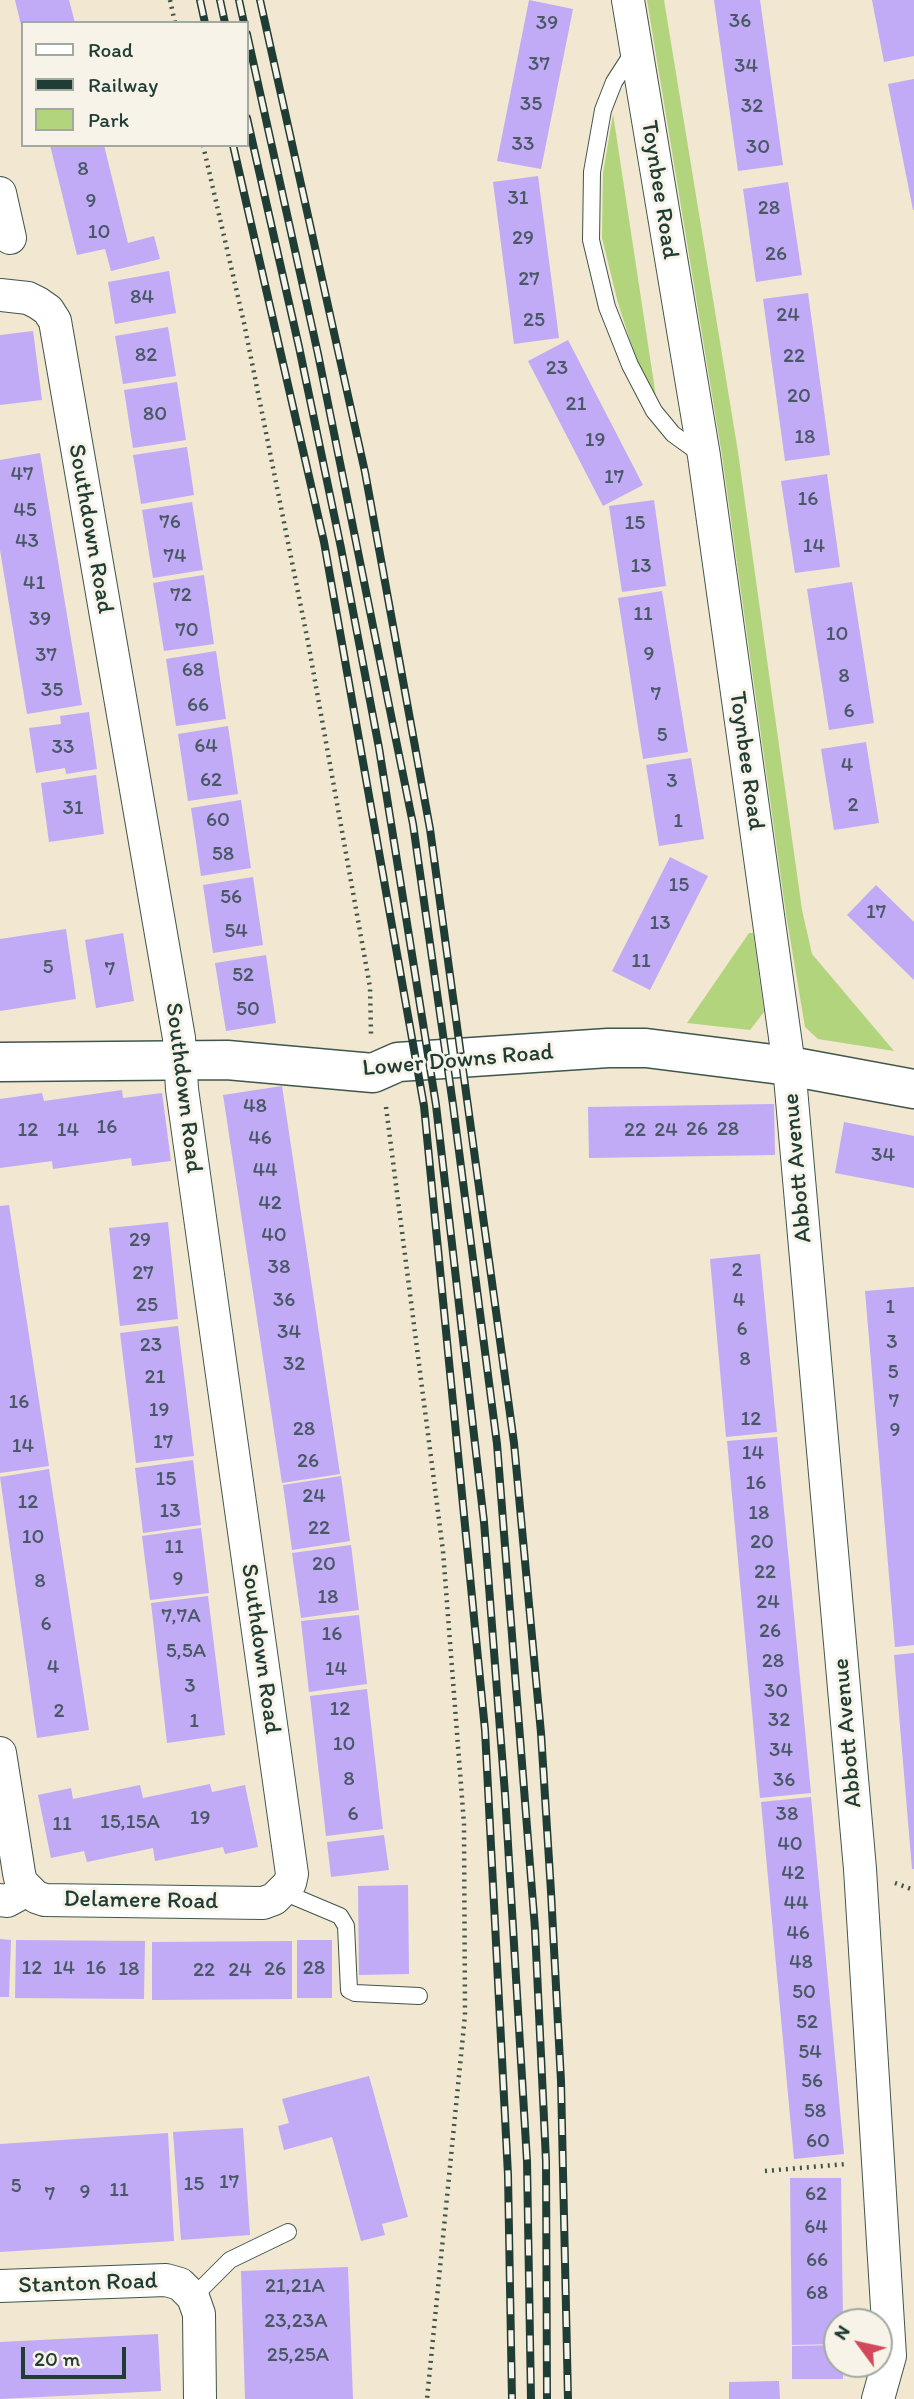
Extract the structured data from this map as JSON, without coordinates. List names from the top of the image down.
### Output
{
  "streets": {
    "street": [
      "Toynbee Road",
      "Southdown Road",
      "Lower Downs Road",
      "Abbott Avenue",
      "Delamere Road",
      "Stanton Road"
    ]
  },
  "crossings": [
    ["Toynbee Road", "Lower Downs Road"],
    ["Toynbee Road", "Abbott Avenue"],
    ["Southdown Road", "Lower Downs Road"],
    ["Southdown Road", "Delamere Road"],
    ["Lower Downs Road", "Abbott Avenue"]
  ],
  "house_numbers": [
    "36",
    "39",
    "37",
    "34",
    "35",
    "32",
    "33",
    "30",
    "8",
    "31",
    "9",
    "28",
    "10",
    "29",
    "26",
    "27",
    "84",
    "24",
    "25",
    "82",
    "22",
    "23",
    "20",
    "21",
    "80",
    "18",
    "19",
    "47",
    "17",
    "16",
    "45",
    "76",
    "15",
    "43",
    "14",
    "74",
    "13",
    "41",
    "72",
    "11",
    "39",
    "70",
    "10",
    "9",
    "37",
    "68",
    "8",
    "35",
    "7",
    "66",
    "6",
    "5",
    "64",
    "33",
    "4",
    "62",
    "3",
    "2",
    "31",
    "60",
    "1",
    "58",
    "15",
    "56",
    "17",
    "13",
    "54",
    "11",
    "5",
    "7",
    "52",
    "50",
    "48",
    "16",
    "26",
    "28",
    "12",
    "14",
    "22",
    "24",
    "46",
    "34",
    "44",
    "42",
    "40",
    "29",
    "38",
    "2",
    "27",
    "36",
    "4",
    "25",
    "1",
    "6",
    "34",
    "3",
    "23",
    "8",
    "32",
    "5",
    "21",
    "7",
    "16",
    "19",
    "12",
    "28",
    "9",
    "17",
    "14",
    "14",
    "26",
    "15",
    "16",
    "24",
    "12",
    "13",
    "18",
    "22",
    "10",
    "20",
    "11",
    "20",
    "22",
    "9",
    "8",
    "18",
    "24",
    "7,7A",
    "6",
    "26",
    "16",
    "5,5A",
    "28",
    "4",
    "14",
    "3",
    "30",
    "12",
    "2",
    "32",
    "1",
    "10",
    "34",
    "8",
    "36",
    "6",
    "38",
    "19",
    "15,15A",
    "11",
    "40",
    "42",
    "44",
    "46",
    "48",
    "12",
    "14",
    "16",
    "28",
    "18",
    "26",
    "22",
    "24",
    "50",
    "52",
    "54",
    "56",
    "58",
    "60",
    "17",
    "15",
    "5",
    "11",
    "9",
    "7",
    "62",
    "64",
    "66",
    "21,21A",
    "68",
    "23,23A",
    "25,25A"
  ],
  "legend": ["Road", "Railway", "Park"],
  "scale_bar": "20 m",
  "north": "top left"
}
